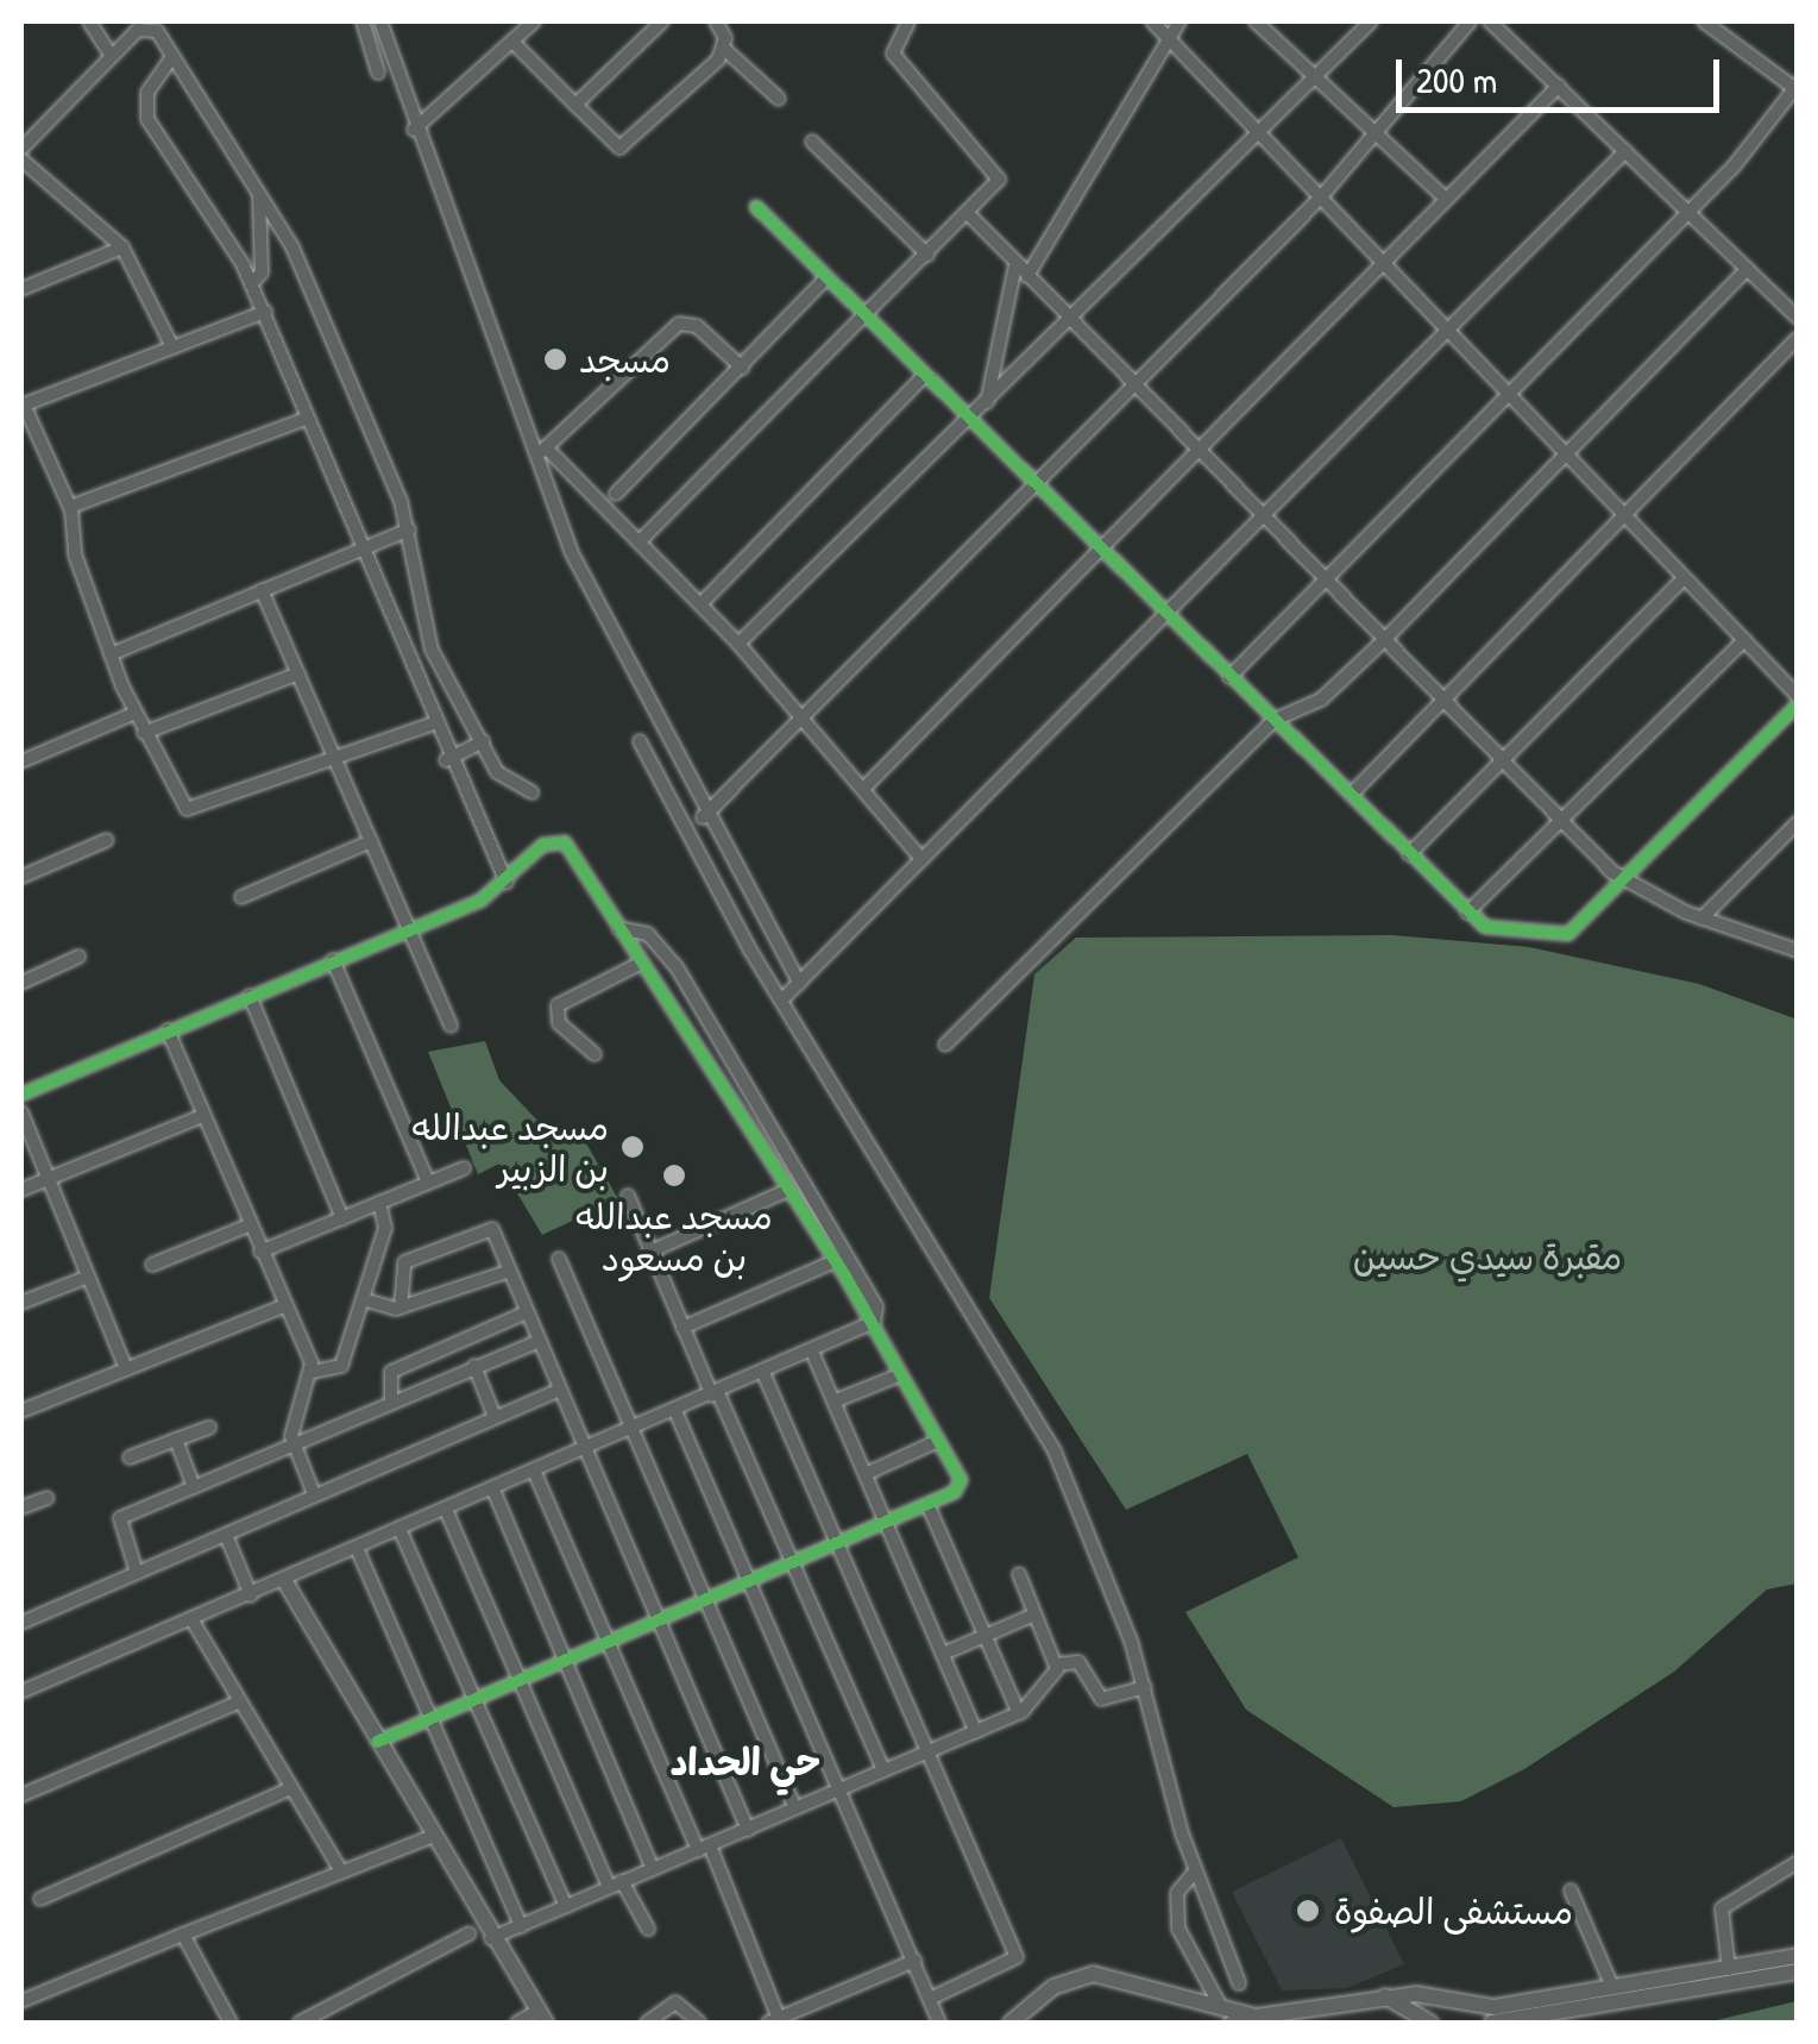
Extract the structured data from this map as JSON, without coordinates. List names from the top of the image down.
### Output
{
  "districts": ["حي الحداد"],
  "parks": ["مقبرة سيدي حسين"],
  "places": [
    "مسجد",
    "مسجد عبدالله بن الزبير",
    "مسجد عبدالله بن مسعود",
    "مستشفى الصفوة"
  ],
  "scale_bar": "200 m"
}
